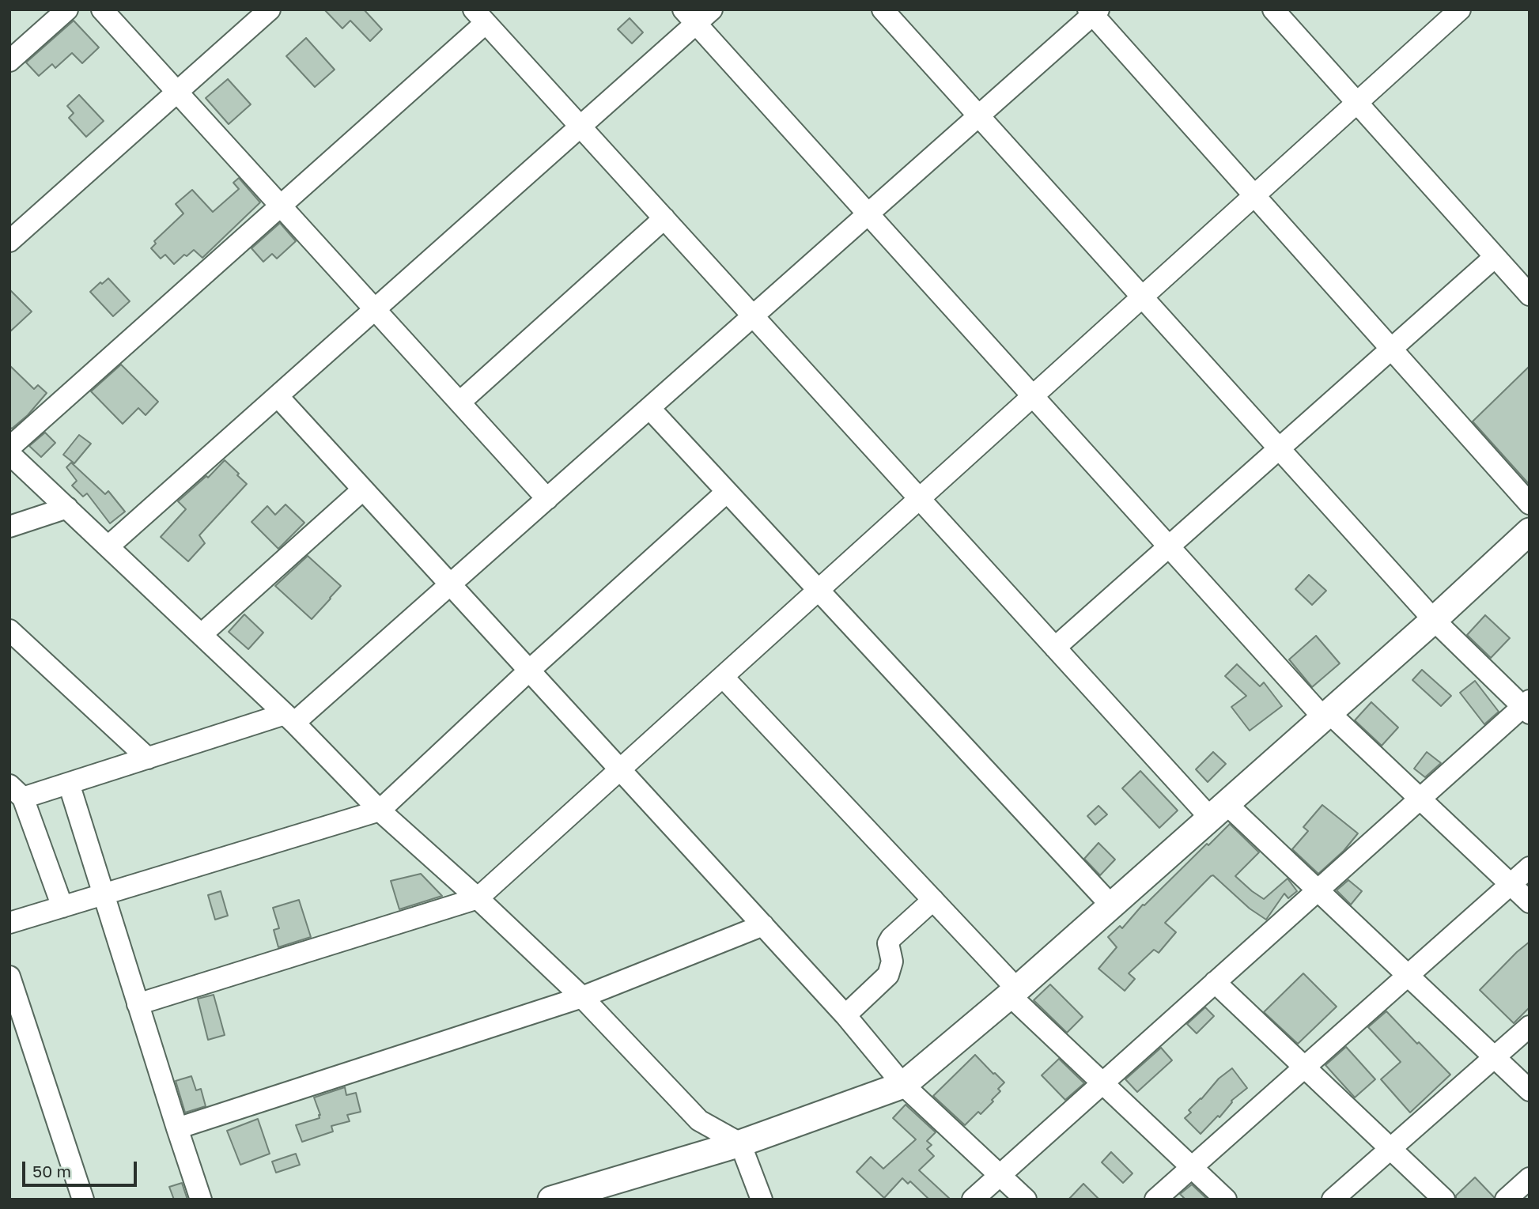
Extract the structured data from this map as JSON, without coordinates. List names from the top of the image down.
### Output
{
  "scale_bar": "50 m"
}
